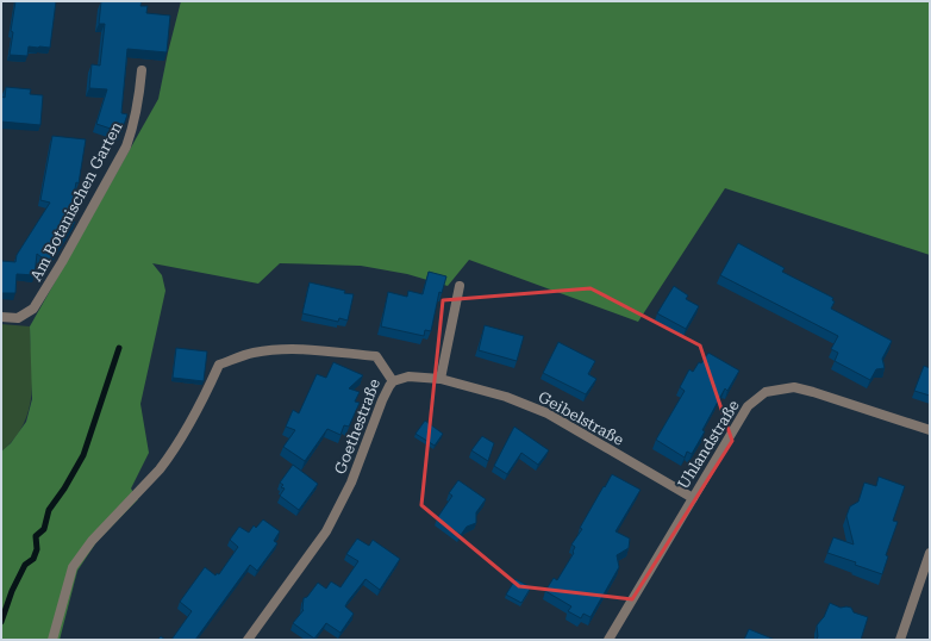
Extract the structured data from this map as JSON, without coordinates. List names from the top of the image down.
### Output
{
  "streets": {
    "street": [
      "Am Botanischen Garten",
      "Geibelstraße",
      "Goethestraße",
      "Uhlandstraße"
    ]
  },
  "crossings": [
    ["Geibelstraße", "Goethestraße"],
    ["Geibelstraße", "Uhlandstraße"]
  ]
}
